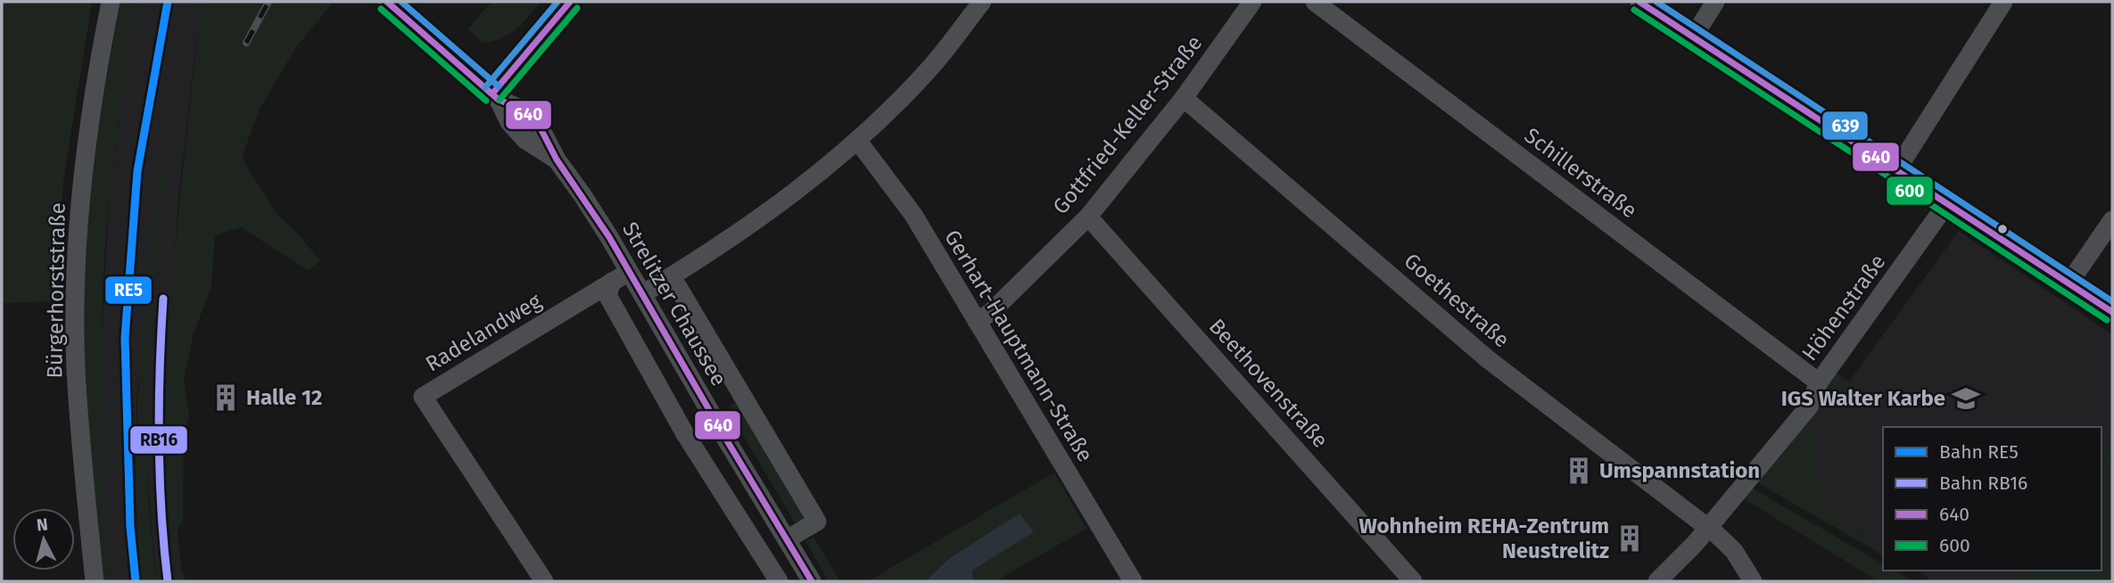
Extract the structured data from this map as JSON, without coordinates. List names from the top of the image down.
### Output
{
  "streets": {
    "street": [
      "Gottfried-Keller-Straße",
      "Schillerstraße",
      "Bürgerhorststraße",
      "Goethestraße",
      "Strelitzer Chaussee",
      "Höhenstraße",
      "Radelandweg",
      "Gerhart-Hauptmann-Straße",
      "Beethovenstraße"
    ]
  },
  "crossings": [
    ["Gottfried-Keller-Straße", "Goethestraße"],
    ["Gottfried-Keller-Straße", "Gerhart-Hauptmann-Straße"],
    ["Gottfried-Keller-Straße", "Beethovenstraße"],
    ["Schillerstraße", "Höhenstraße"],
    ["Goethestraße", "Höhenstraße"],
    ["Strelitzer Chaussee", "Radelandweg"]
  ],
  "places": {
    "building": ["Halle 12", "Umspannstation", "Wohnheim REHA-Zentrum Neustrelitz"],
    "school or university": ["IGS Walter Karbe"]
  },
  "lines": [
    "rail line RE5",
    "transit line 640",
    "transit line 639",
    "transit line 600",
    "rail line RB16"
  ],
  "legend": [
    "Bahn RE5",
    "Bahn RB16",
    "640",
    "600"
  ],
  "north": "top"
}
